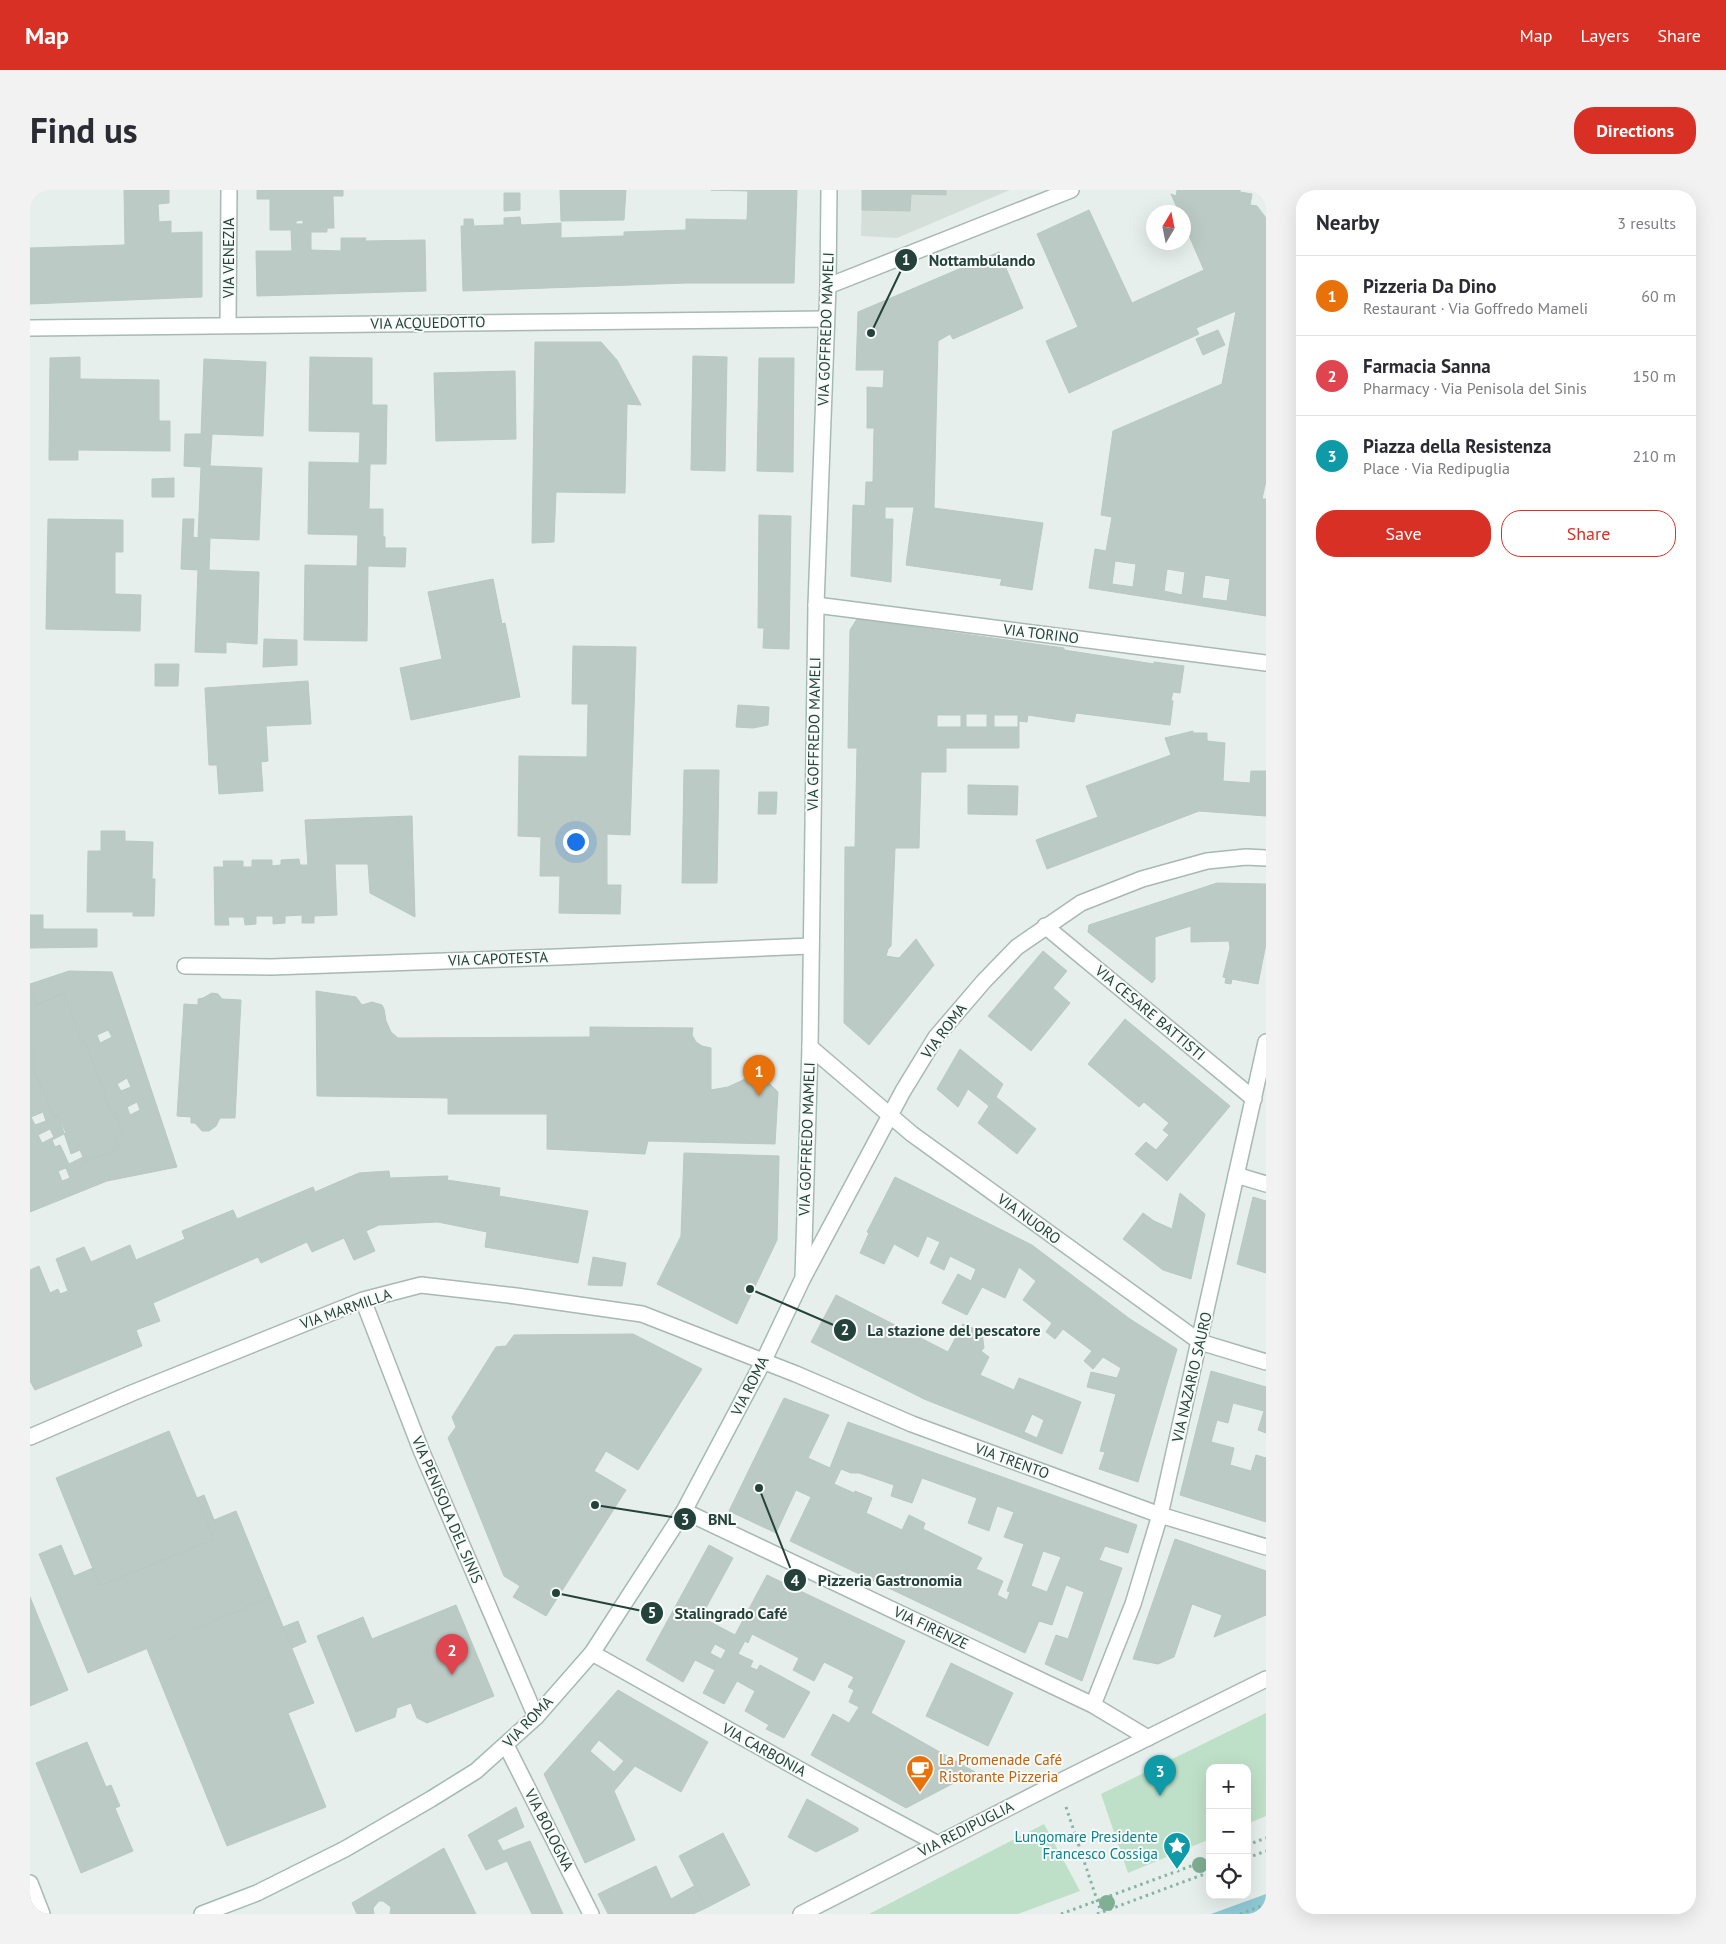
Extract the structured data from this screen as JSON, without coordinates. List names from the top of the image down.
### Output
{
  "streets": {
    "street": [
      "VIA VENEZIA",
      "VIA ACQUEDOTTO",
      "VIA GOFFREDO MAMELI",
      "VIA TORINO",
      "VIA CAPOTESTA",
      "VIA CESARE BATTISTI",
      "VIA ROMA",
      "VIA NUORO",
      "VIA MARMILLA",
      "VIA NAZARIO SAURO",
      "VIA TRENTO",
      "VIA PENISOLA DEL SINIS",
      "VIA FIRENZE",
      "VIA CARBONIA",
      "VIA REDIPUGLIA",
      "VIA BOLOGNA"
    ]
  },
  "crossings": [
    ["VIA VENEZIA", "VIA ACQUEDOTTO"],
    ["VIA ACQUEDOTTO", "VIA GOFFREDO MAMELI"],
    ["VIA GOFFREDO MAMELI", "VIA TORINO"],
    ["VIA GOFFREDO MAMELI", "VIA CAPOTESTA"],
    ["VIA GOFFREDO MAMELI", "VIA ROMA"],
    ["VIA GOFFREDO MAMELI", "VIA NUORO"],
    ["VIA CESARE BATTISTI", "VIA ROMA"],
    ["VIA CESARE BATTISTI", "VIA NAZARIO SAURO"],
    ["VIA ROMA", "VIA NUORO"],
    ["VIA ROMA", "VIA MARMILLA"],
    ["VIA ROMA", "VIA TRENTO"],
    ["VIA ROMA", "VIA PENISOLA DEL SINIS"],
    ["VIA ROMA", "VIA FIRENZE"],
    ["VIA ROMA", "VIA CARBONIA"],
    ["VIA ROMA", "VIA BOLOGNA"],
    ["VIA NUORO", "VIA NAZARIO SAURO"],
    ["VIA MARMILLA", "VIA TRENTO"],
    ["VIA MARMILLA", "VIA PENISOLA DEL SINIS"],
    ["VIA NAZARIO SAURO", "VIA TRENTO"],
    ["VIA NAZARIO SAURO", "VIA FIRENZE"],
    ["VIA FIRENZE", "VIA REDIPUGLIA"],
    ["VIA CARBONIA", "VIA REDIPUGLIA"]
  ],
  "places": {
    "other": [
      "Nottambulando",
      "La stazione del pescatore",
      "Pizzeria Gastronomia",
      "BNL",
      "Stalingrado Café"
    ],
    "cafe": ["La Promenade Café Ristorante Pizzeria"],
    "place": ["Lungomare Presidente Francesco Cossiga"]
  },
  "north": "top",
  "page": {
    "header": "Map",
    "nav": ["Map", "Layers", "Share"],
    "title": "Find us",
    "buttons": [
      "Directions",
      ["Save", "Share"]
    ],
    "heading": ["Nearby", "3 results"],
    "list": [
      {
        "mark": "1",
        "name": "Pizzeria Da Dino",
        "note": "Restaurant · Via Goffredo Mameli",
        "value": "60 m"
      },
      {
        "mark": "2",
        "name": "Farmacia Sanna",
        "note": "Pharmacy · Via Penisola del Sinis",
        "value": "150 m"
      },
      {
        "mark": "3",
        "name": "Piazza della Resistenza",
        "note": "Place · Via Redipuglia",
        "value": "210 m"
      }
    ],
    "pins": ["1", "2", "3"],
    "map_buttons": ["+", "−"]
  }
}
